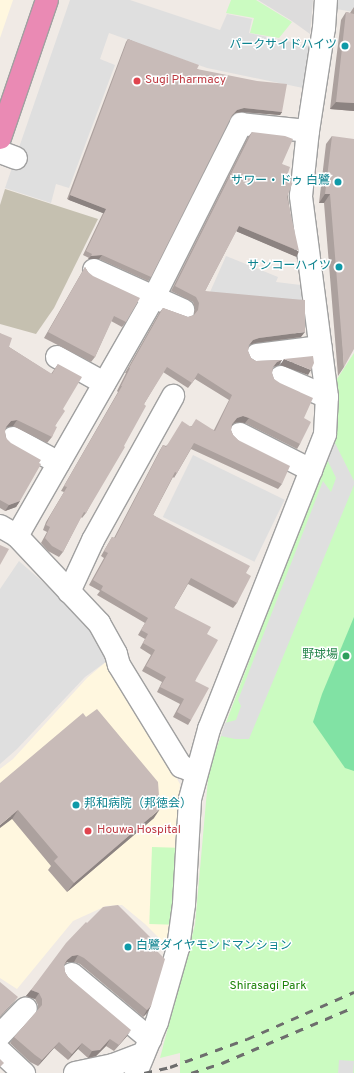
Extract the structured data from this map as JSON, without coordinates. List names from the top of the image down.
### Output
{
  "parks": ["Shirasagi Park"],
  "places": [
    "パークサイドハイツ",
    "Sugi Pharmacy",
    "サワー・ドゥ 白鷺",
    "サンコーハイツ",
    "野球場",
    "邦和病院（邦徳会）",
    "Houwa Hospital",
    "白鷺ダイヤモンドマンション"
  ]
}
